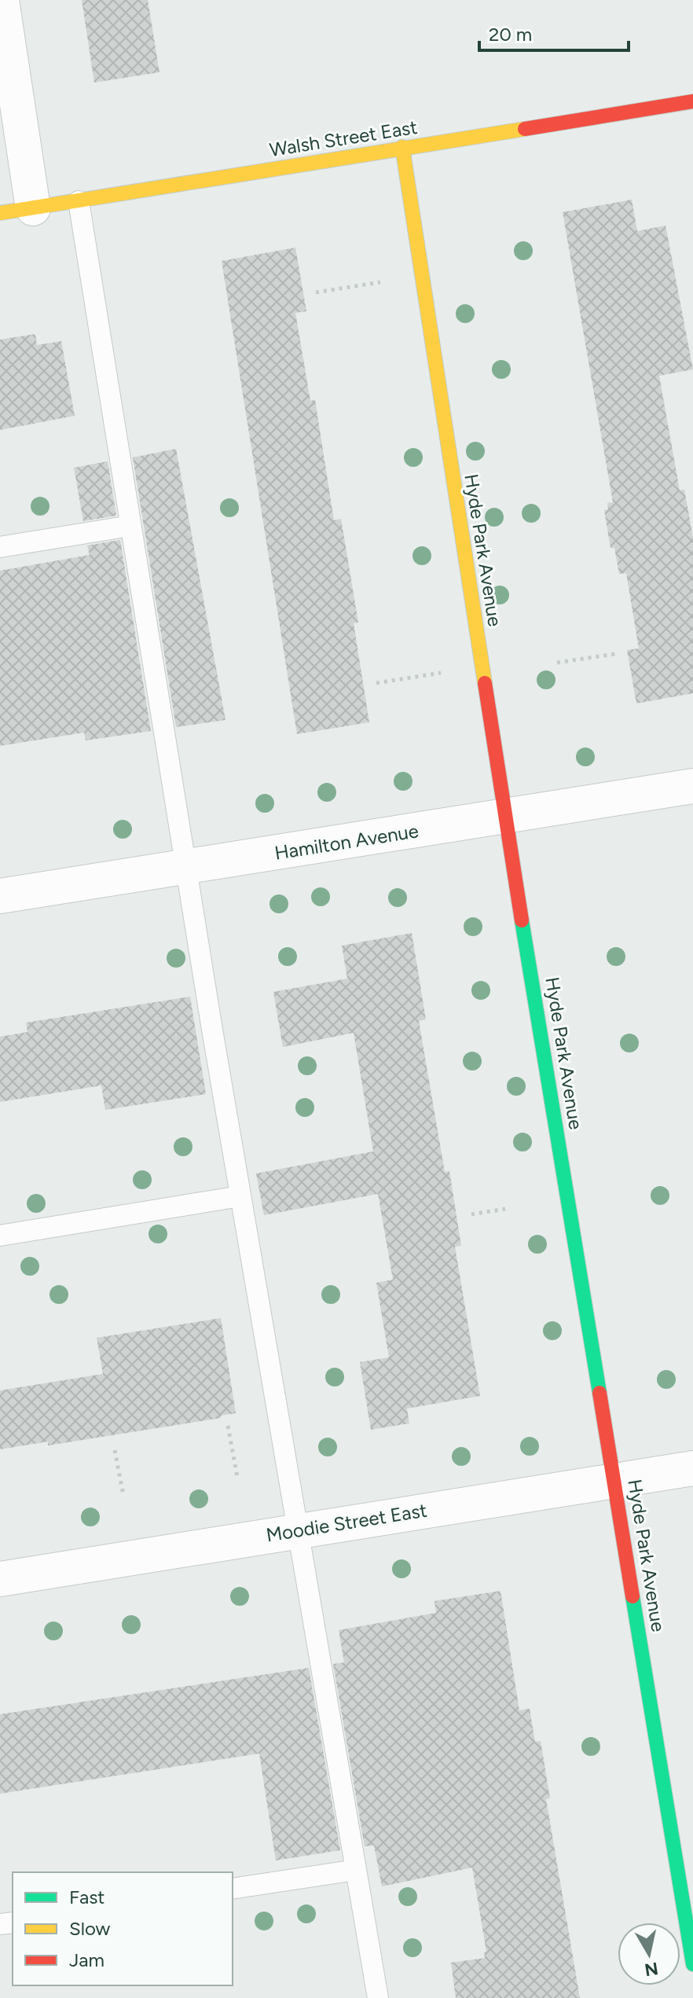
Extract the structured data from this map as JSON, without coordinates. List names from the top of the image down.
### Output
{
  "streets": {
    "street": [
      "Walsh Street East",
      "Hyde Park Avenue",
      "Hamilton Avenue",
      "Moodie Street East"
    ]
  },
  "crossings": [
    ["Walsh Street East", "Hyde Park Avenue"],
    ["Hyde Park Avenue", "Hamilton Avenue"],
    ["Hyde Park Avenue", "Moodie Street East"]
  ],
  "legend": ["Fast", "Slow", "Jam"],
  "scale_bar": "20 m",
  "north": "bottom"
}
